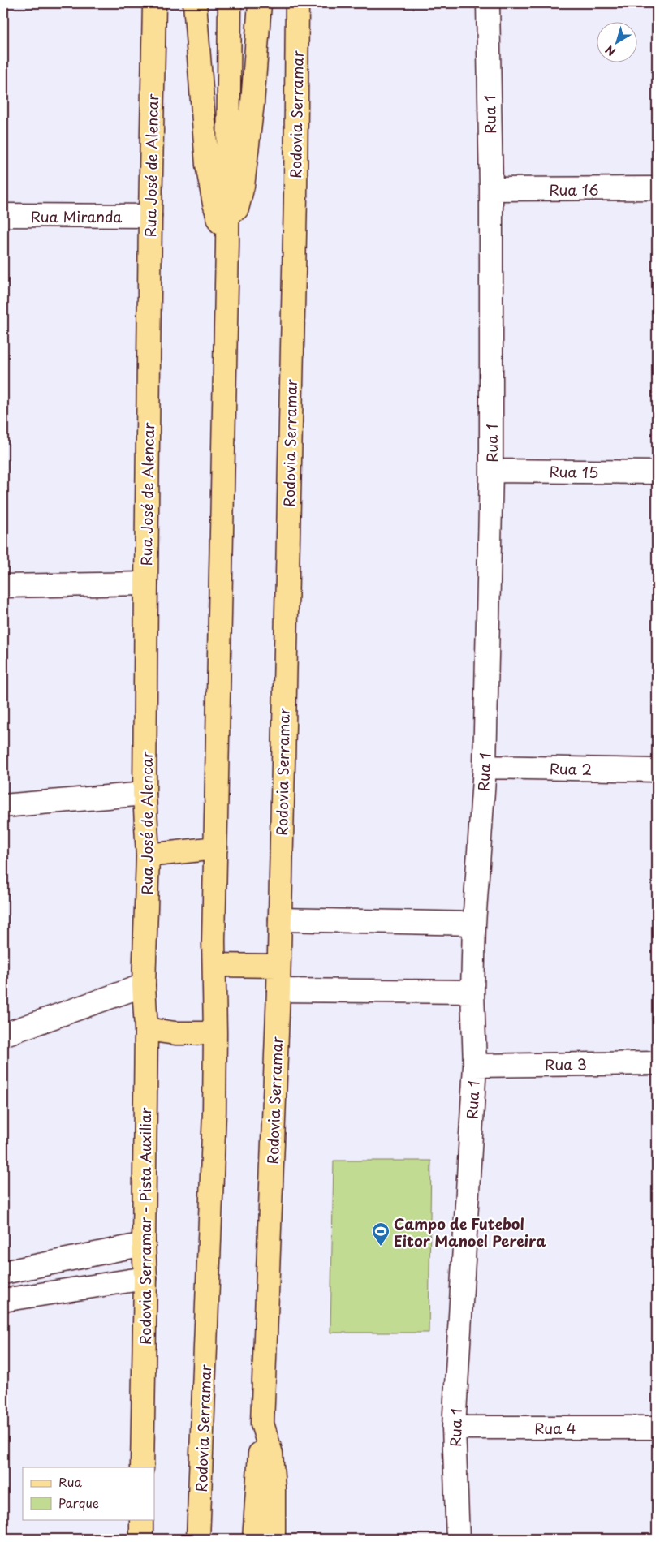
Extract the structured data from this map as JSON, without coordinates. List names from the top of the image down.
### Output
{
  "streets": {
    "main road": ["Rodovia Serramar", "Rua José de Alencar", "Rodovia Serramar - Pista Auxiliar"],
    "street": [
      "Rua 1",
      "Rua 16",
      "Rua Miranda",
      "Rua 15",
      "Rua 2",
      "Rua 3",
      "Rua 4"
    ]
  },
  "crossings": [
    ["Rua 1", "Rua 16"],
    ["Rua 1", "Rua 15"],
    ["Rua 1", "Rua 2"],
    ["Rua 1", "Rua 3"],
    ["Rua 1", "Rua 4"],
    ["Rua José de Alencar", "Rua Miranda"],
    ["Rua José de Alencar", "Rodovia Serramar - Pista Auxiliar"]
  ],
  "places": {
    "sports": ["Campo de Futebol Eitor Manoel Pereira"]
  },
  "legend": ["Rua", "Parque"],
  "north": "bottom left"
}
